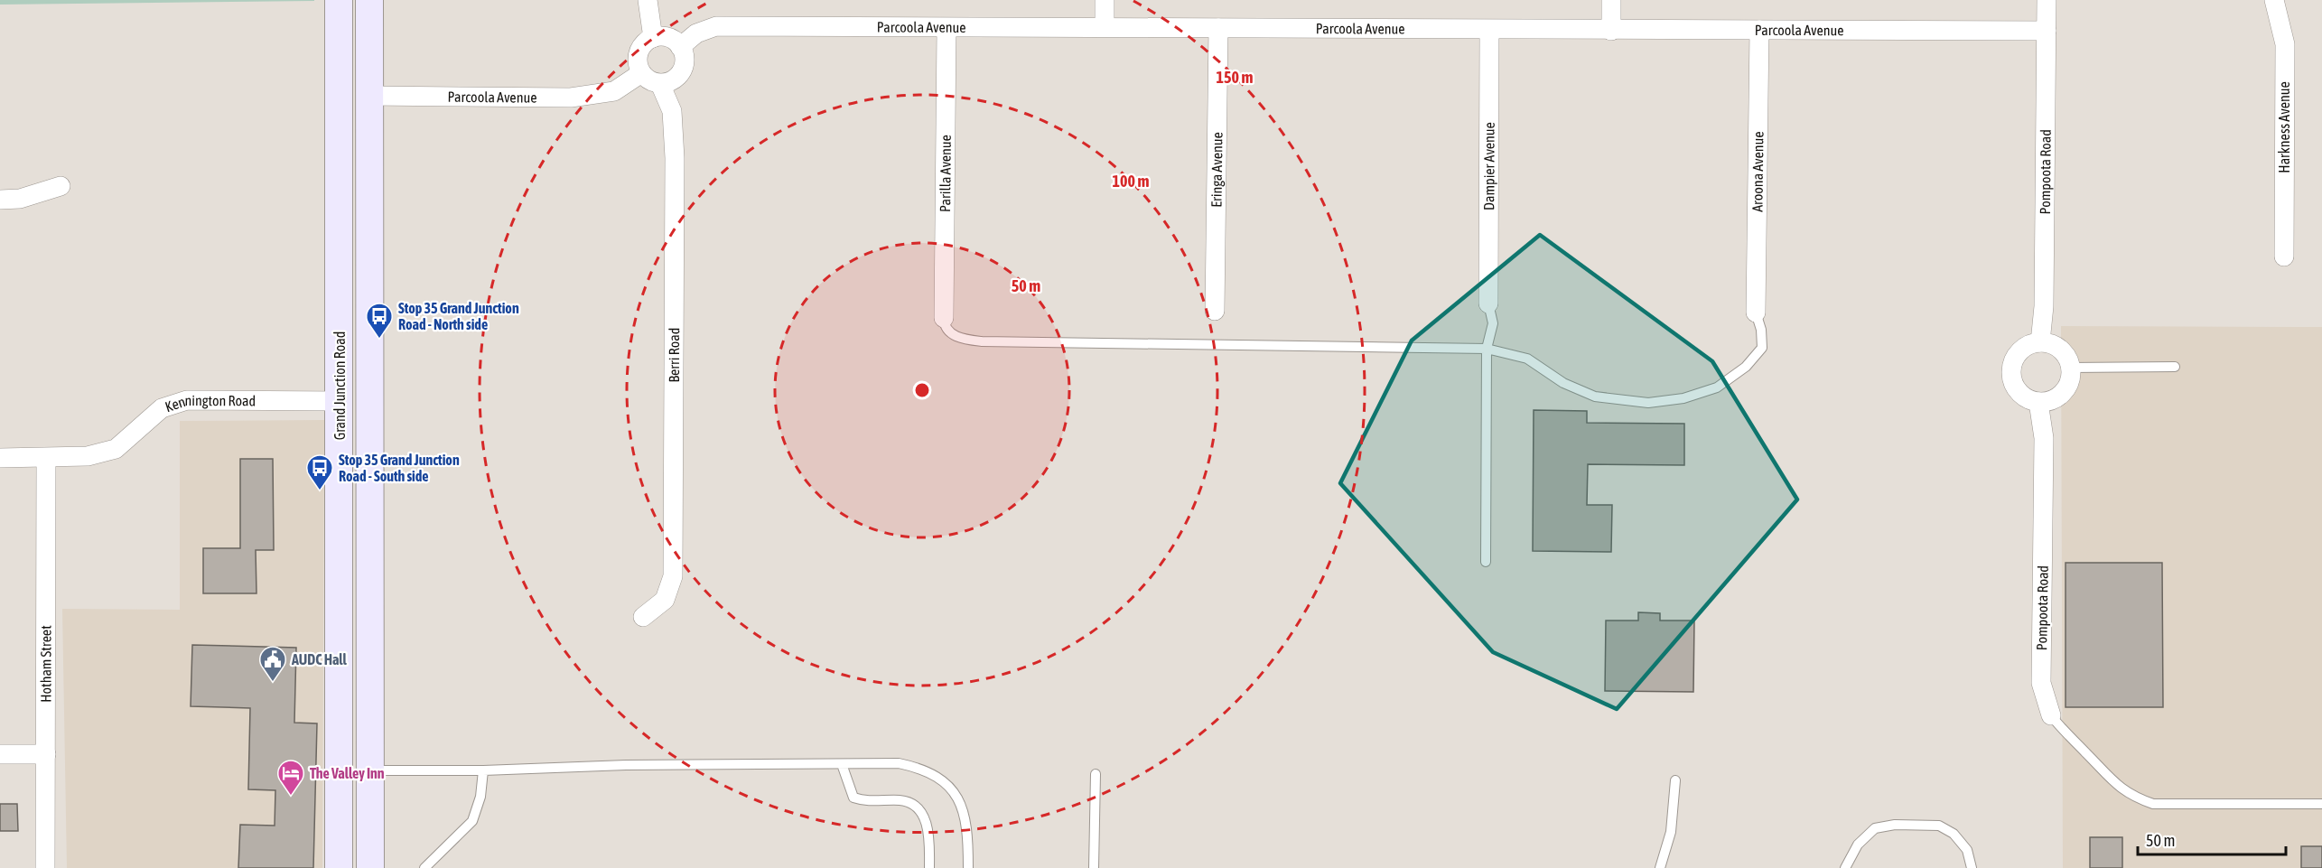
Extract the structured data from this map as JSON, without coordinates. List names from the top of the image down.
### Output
{
  "streets": {
    "main road": ["Grand Junction Road"],
    "street": [
      "Parcoola Avenue",
      "Harkness Avenue",
      "Dampier Avenue",
      "Eringa Avenue",
      "Aroona Avenue",
      "Pompoota Road",
      "Parilla Avenue",
      "Berri Road",
      "Kennington Road",
      "Hotham Street"
    ]
  },
  "crossings": [
    ["Parcoola Avenue", "Dampier Avenue"],
    ["Parcoola Avenue", "Eringa Avenue"],
    ["Parcoola Avenue", "Aroona Avenue"],
    ["Parcoola Avenue", "Pompoota Road"],
    ["Parcoola Avenue", "Parilla Avenue"],
    ["Parcoola Avenue", "Berri Road"],
    ["Parcoola Avenue", "Grand Junction Road"],
    ["Grand Junction Road", "Kennington Road"],
    ["Kennington Road", "Hotham Street"]
  ],
  "places": {
    "bus stop": ["Stop 35 Grand Junction Road - North side", "Stop 35 Grand Junction Road - South side"],
    "public building": ["AUDC Hall"],
    "hotel": ["The Valley Inn"]
  },
  "scale_bar": "50 m",
  "rings": ["150 m", "100 m", "50 m"]
}
